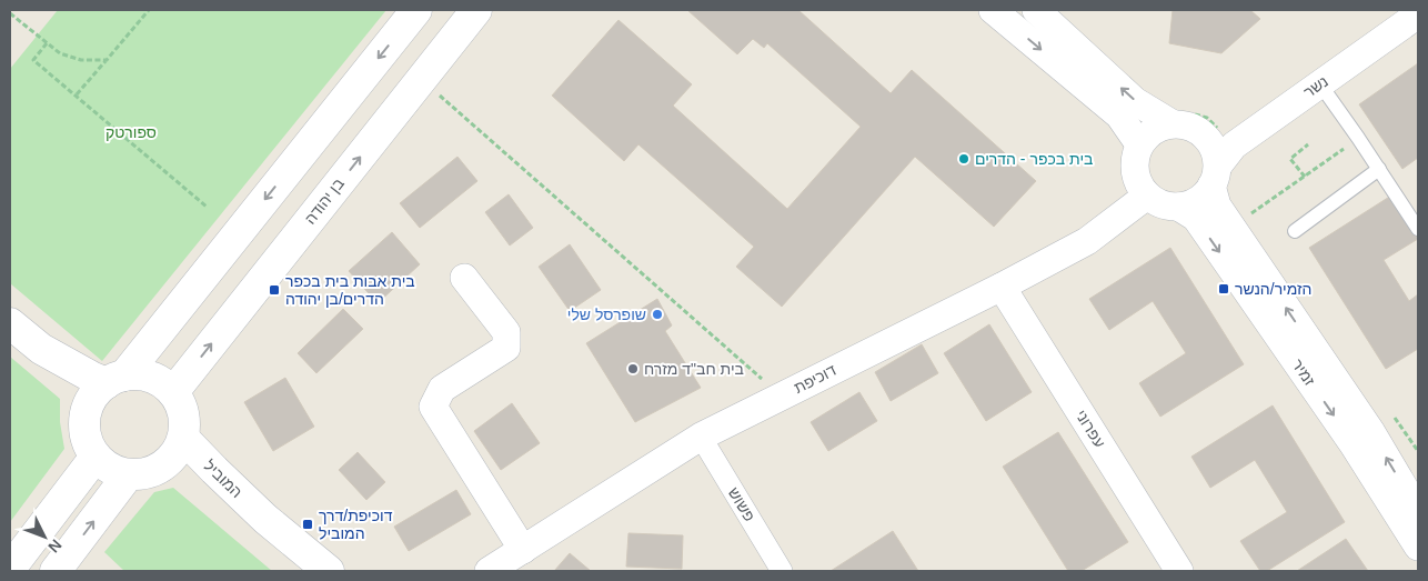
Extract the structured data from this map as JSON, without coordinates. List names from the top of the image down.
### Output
{
  "streets": {
    "street": [
      "נשר",
      "בן יהודה",
      "זמיר",
      "דוכיפת",
      "עפרוני",
      "המוביל",
      "פשוש"
    ]
  },
  "crossings": [
    ["נשר", "זמיר"],
    ["נשר", "דוכיפת"],
    ["בן יהודה", "המוביל"],
    ["זמיר", "דוכיפת"],
    ["דוכיפת", "עפרוני"],
    ["דוכיפת", "פשוש"]
  ],
  "parks": ["ספורטק"],
  "places": {
    "other": ["בית בכפר - הדרים", "שופרסל שלי", "בית חב\"ד מזרח"],
    "transit": ["הזמיר/הנשר", "בית אבות בית בכפר הדרים/בן יהודה", "דוכיפת/דרך המוביל"]
  },
  "north": "bottom right"
}
